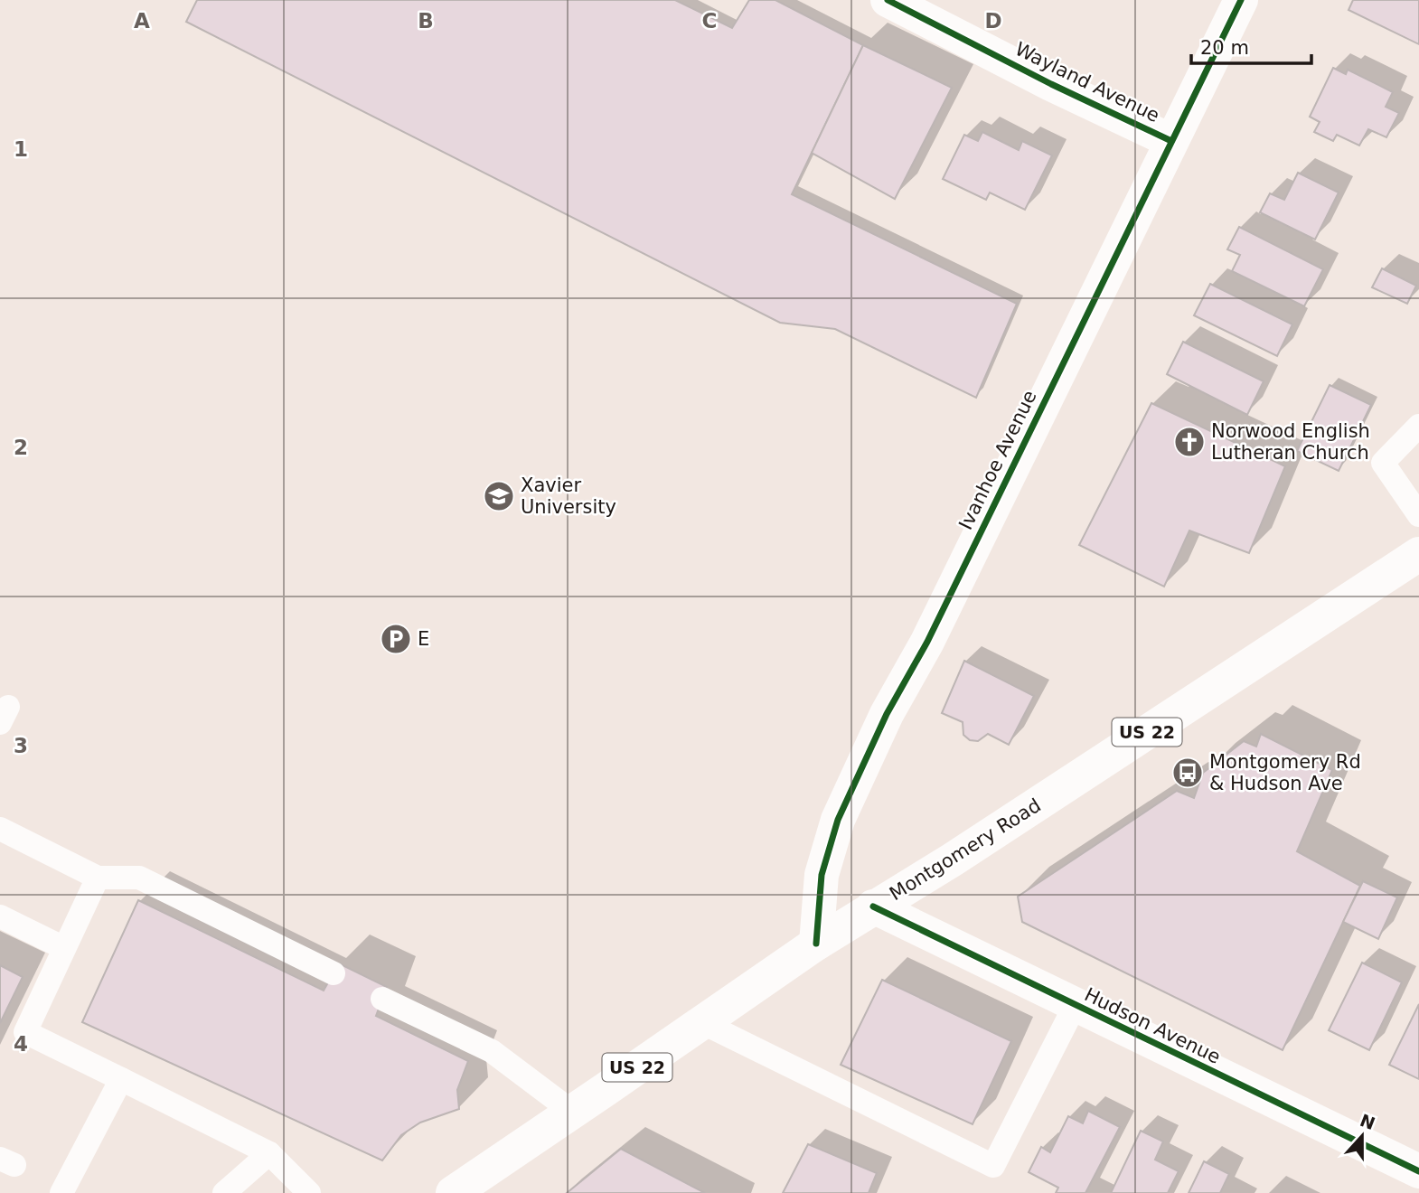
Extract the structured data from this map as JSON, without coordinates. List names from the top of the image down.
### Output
{
  "streets": {
    "street": [
      "Wayland Avenue",
      "Ivanhoe Avenue",
      "US 22",
      "Montgomery Road",
      "Hudson Avenue"
    ]
  },
  "crossings": [
    ["Wayland Avenue", "Ivanhoe Avenue"],
    ["Ivanhoe Avenue", "Montgomery Road"],
    ["Montgomery Road", "Hudson Avenue"]
  ],
  "places": {
    "church": ["Norwood English Lutheran Church"],
    "school or university": ["Xavier University"],
    "parking": ["E"],
    "bus stop": ["Montgomery Rd & Hudson Ave"]
  },
  "scale_bar": "20 m",
  "north": "top",
  "grid": {
    "columns": [
      "A",
      "B",
      "C",
      "D"
    ],
    "rows": [
      "1",
      "2",
      "3",
      "4"
    ]
  }
}
